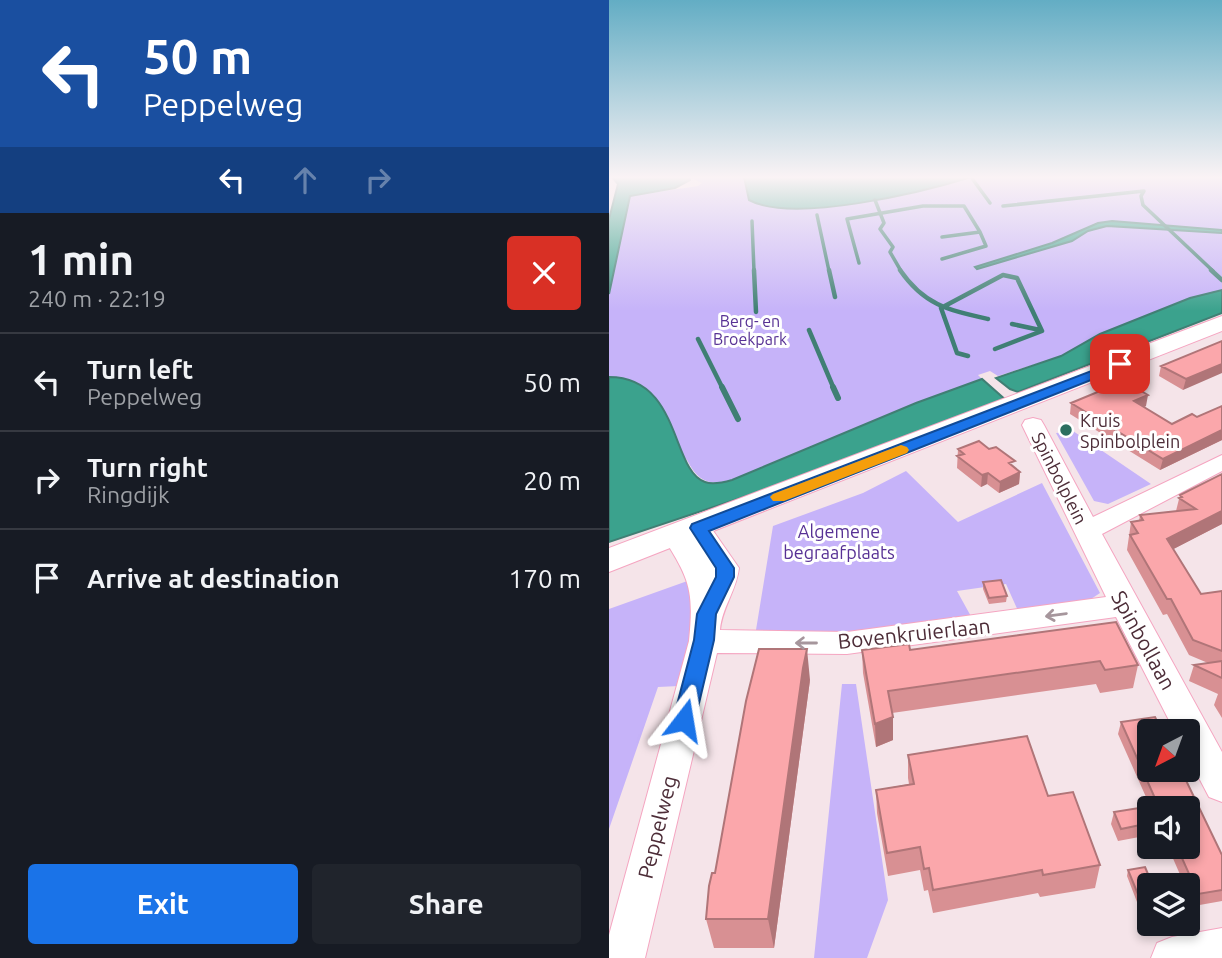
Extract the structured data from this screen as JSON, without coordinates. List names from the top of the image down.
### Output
{
  "streets": {
    "street": [
      "Spinbolplein",
      "Bovenkruierlaan",
      "Spinbollaan",
      "Peppelweg"
    ]
  },
  "crossings": [
    ["Spinbolplein", "Spinbollaan"],
    ["Bovenkruierlaan", "Spinbollaan"],
    ["Bovenkruierlaan", "Peppelweg"]
  ],
  "parks": ["Berg- en Broekpark", "Algemene begraafplaats"],
  "places": ["Kruis Spinbolplein"],
  "north": "bottom left",
  "page": {
    "turn": ["50 m", "Peppelweg"],
    "heading": ["1 min", "240 m · 22:19"],
    "list": [
      {
        "name": "Turn left",
        "note": "Peppelweg",
        "value": "50 m"
      },
      {
        "name": "Turn right",
        "note": "Ringdijk",
        "value": "20 m"
      },
      {
        "name": "Arrive at destination",
        "value": "170 m"
      }
    ],
    "buttons": ["Exit", "Share"]
  }
}
